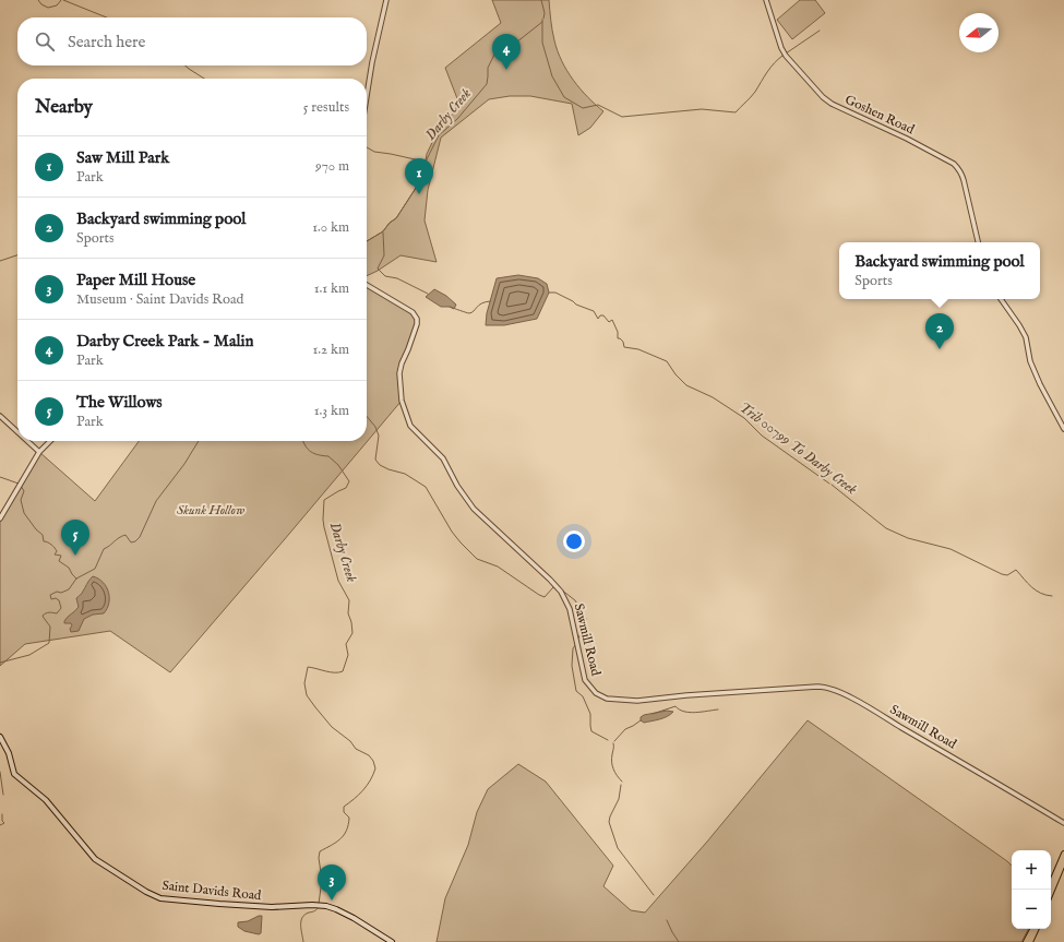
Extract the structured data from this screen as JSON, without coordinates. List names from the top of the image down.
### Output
{
  "streets": {
    "main road": ["Saint Davids Road"],
    "street": ["Goshen Road", "Sawmill Road"]
  },
  "water": ["Darby Creek", "Trib 00799 To Darby Creek"],
  "parks": ["Skunk Hollow"],
  "north": "left",
  "page": {
    "search": "Search here",
    "pins": [
      "4",
      "1",
      "2",
      "5",
      "3"
    ],
    "heading": ["Nearby", "5 results"],
    "list": [
      {
        "mark": "1",
        "name": "Saw Mill Park",
        "note": "Park",
        "value": "970 m"
      },
      {
        "mark": "2",
        "name": "Backyard swimming pool",
        "note": "Sports",
        "value": "1.0 km"
      },
      {
        "mark": "3",
        "name": "Paper Mill House",
        "note": "Museum · Saint Davids Road",
        "value": "1.1 km"
      },
      {
        "mark": "4",
        "name": "Darby Creek Park - Malin",
        "note": "Park",
        "value": "1.2 km"
      },
      {
        "mark": "5",
        "name": "The Willows",
        "note": "Park",
        "value": "1.3 km"
      }
    ],
    "popup": ["Backyard swimming pool", "Sports"],
    "map_buttons": ["+", "−"]
  }
}
